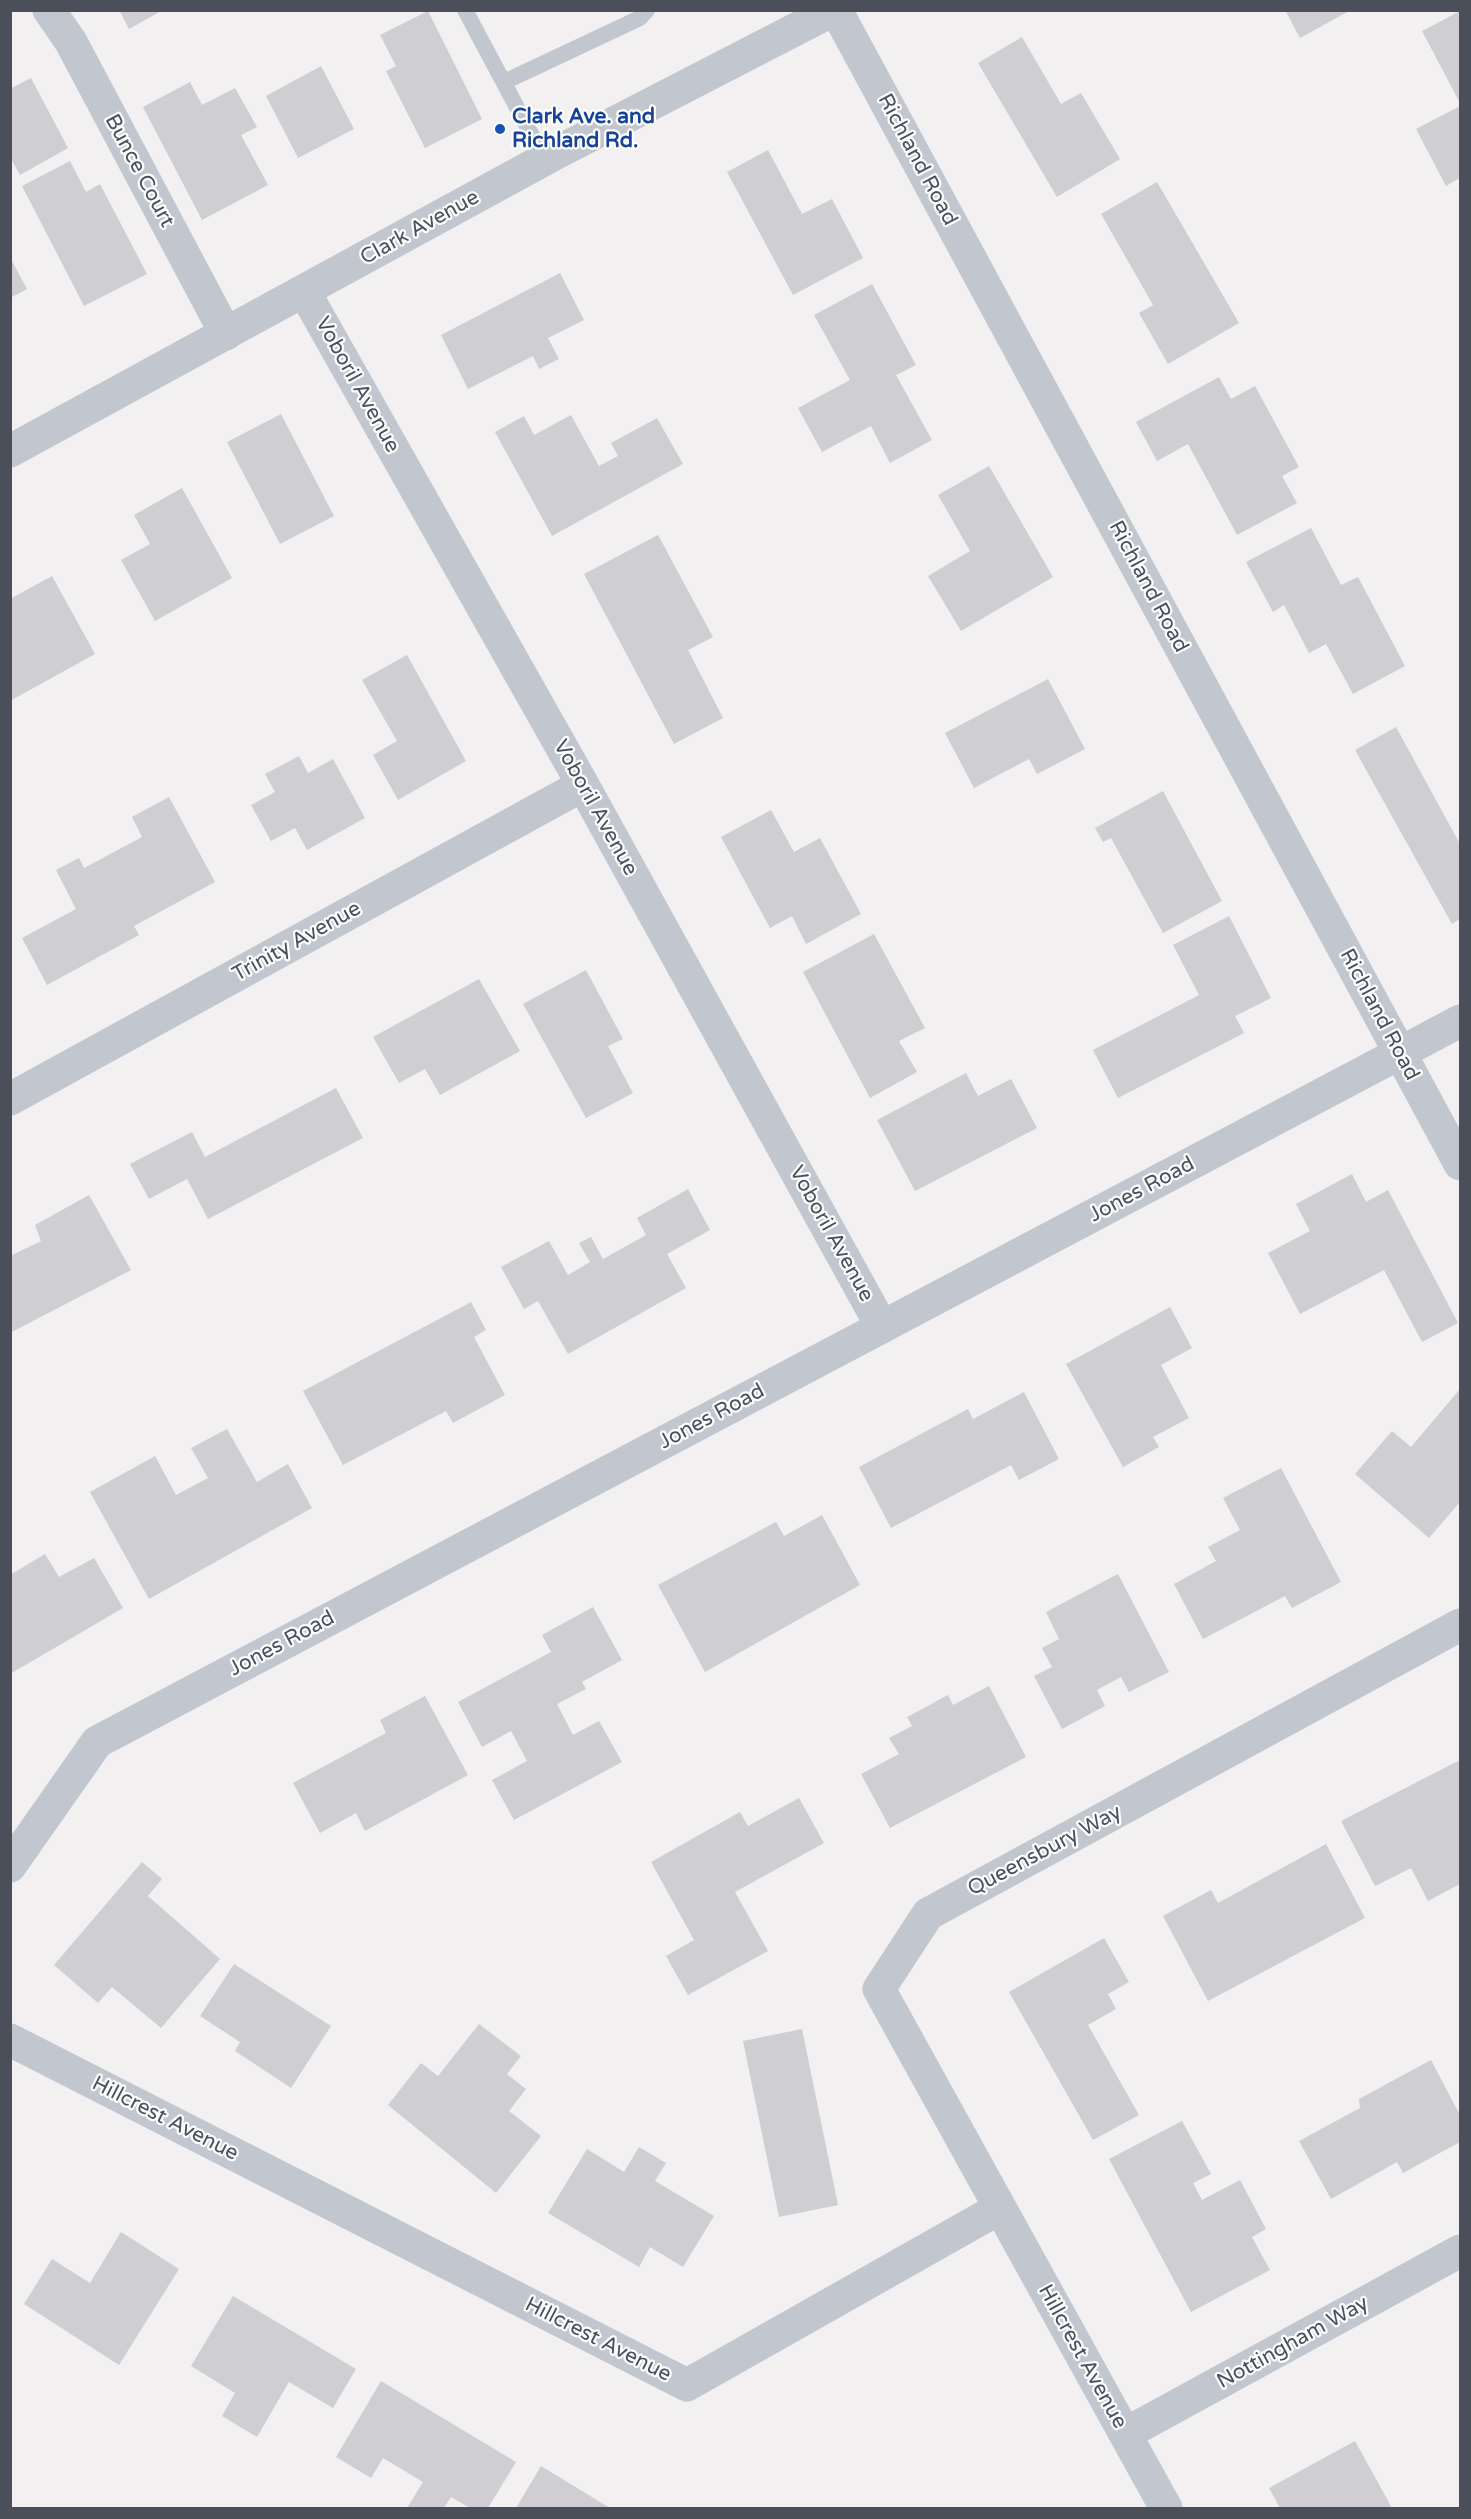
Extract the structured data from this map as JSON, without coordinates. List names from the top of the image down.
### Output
{
  "streets": {
    "street": [
      "Richland Road",
      "Bunce Court",
      "Clark Avenue",
      "Voboril Avenue",
      "Trinity Avenue",
      "Jones Road",
      "Queensbury Way",
      "Hillcrest Avenue",
      "Nottingham Way"
    ]
  },
  "crossings": [
    ["Richland Road", "Clark Avenue"],
    ["Richland Road", "Jones Road"],
    ["Bunce Court", "Clark Avenue"],
    ["Clark Avenue", "Voboril Avenue"],
    ["Voboril Avenue", "Trinity Avenue"],
    ["Voboril Avenue", "Jones Road"],
    ["Queensbury Way", "Hillcrest Avenue"],
    ["Hillcrest Avenue", "Nottingham Way"]
  ],
  "places": ["Clark Ave. and Richland Rd."]
}
